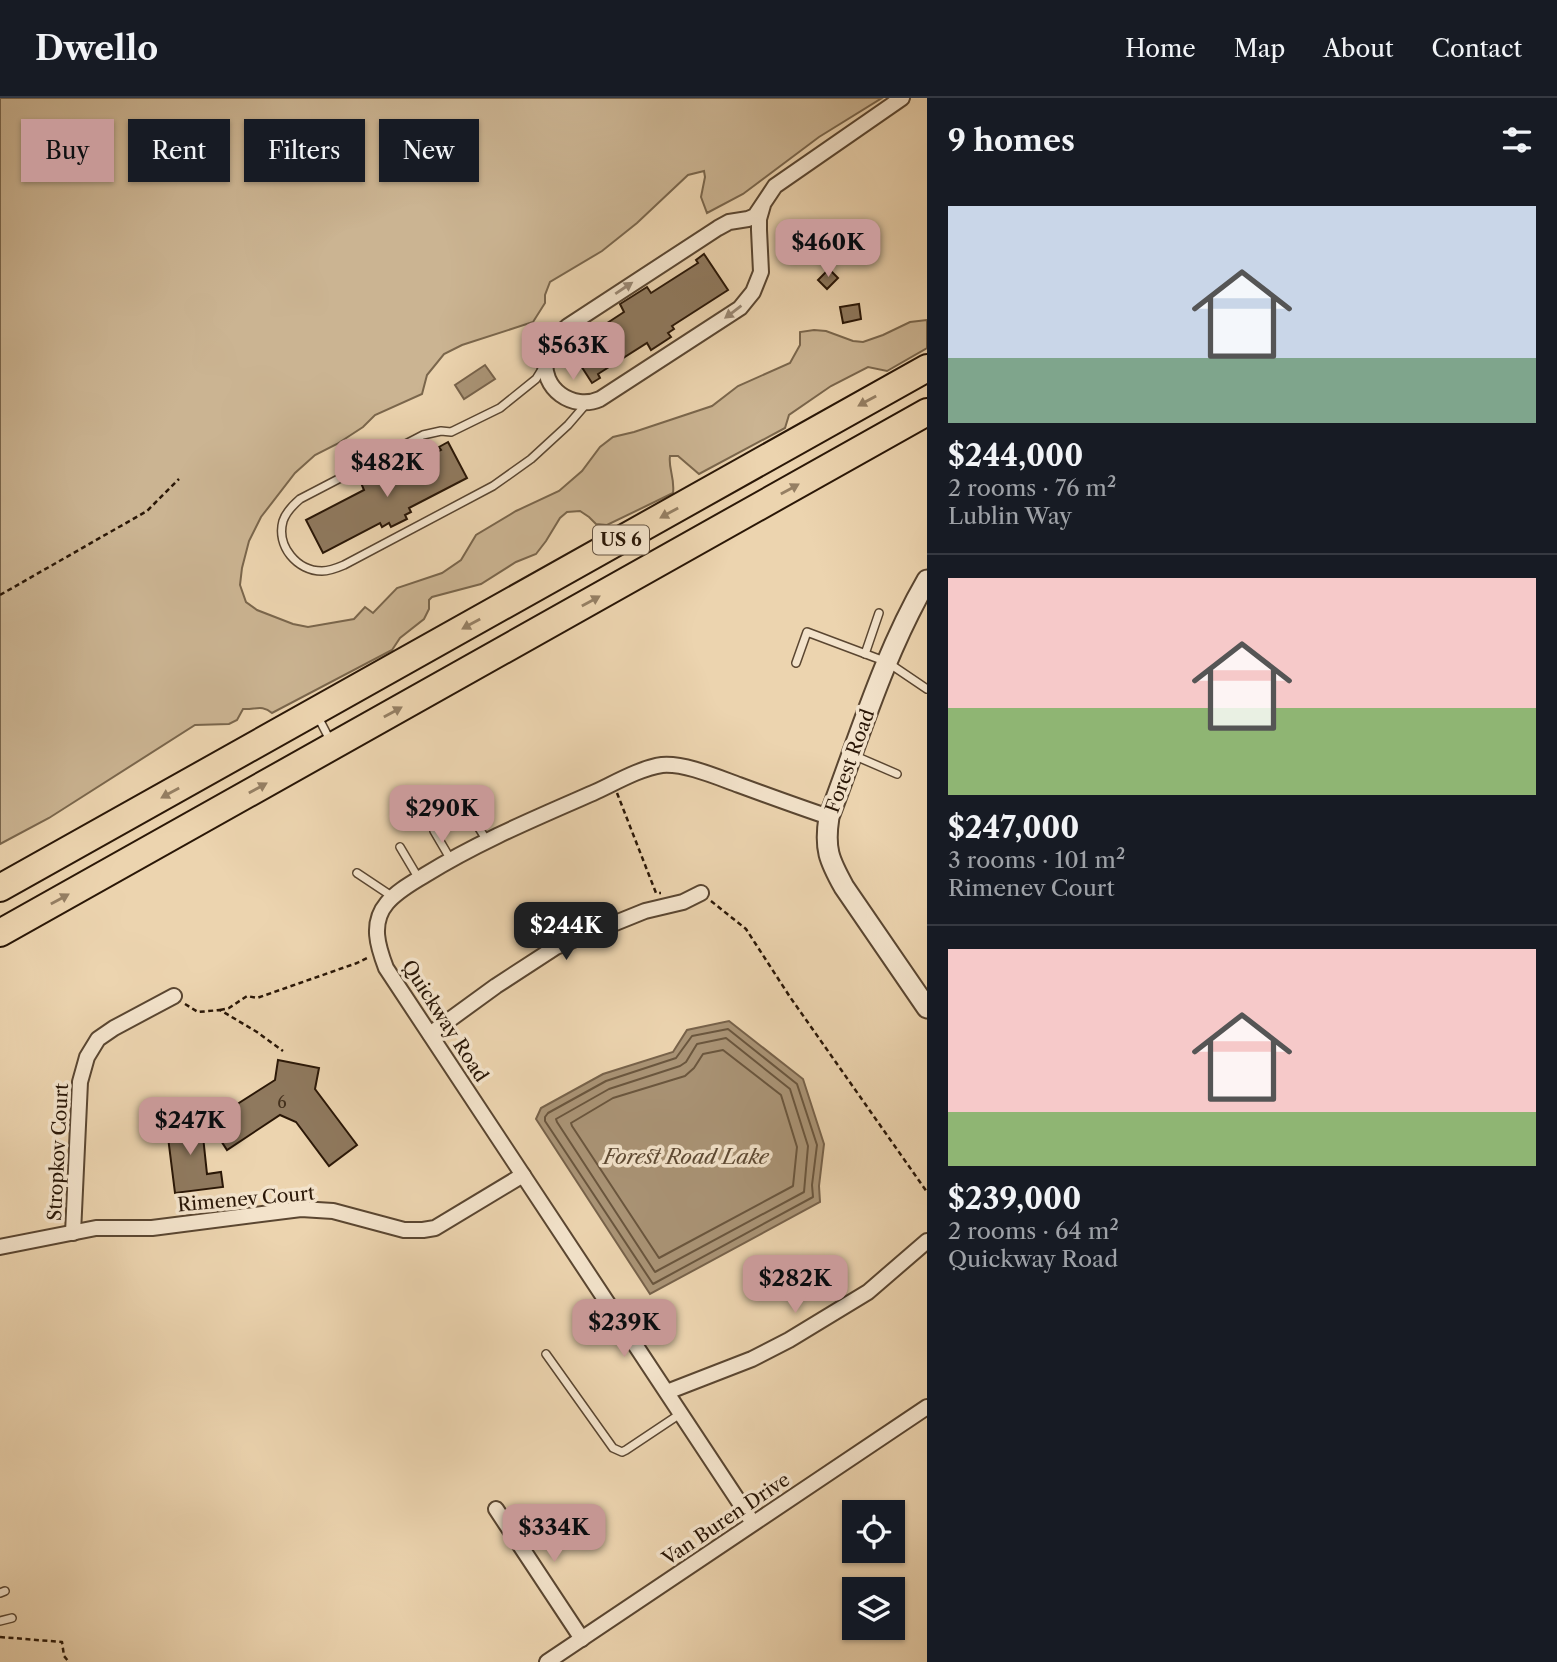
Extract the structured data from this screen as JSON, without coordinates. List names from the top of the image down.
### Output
{
  "streets": {
    "highway": ["US 6"],
    "street": [
      "Forest Road",
      "Quickway Road",
      "Stropkov Court",
      "Rimenev Court",
      "Van Buren Drive"
    ]
  },
  "crossings": [
    ["Forest Road", "Quickway Road"],
    ["Quickway Road", "Rimenev Court"],
    ["Quickway Road", "Van Buren Drive"],
    ["Stropkov Court", "Rimenev Court"]
  ],
  "water": ["Forest Road Lake"],
  "house_numbers": ["6"],
  "page": {
    "header": "Dwello",
    "nav": [
      "Home",
      "Map",
      "About",
      "Contact"
    ],
    "heading": "9 homes",
    "chip": [
      "Buy",
      "Rent",
      "Filters",
      "New"
    ],
    "list": [
      {
        "name": "$244,000",
        "note": "2 rooms · 76 m² · Lublin Way"
      },
      {
        "name": "$247,000",
        "note": "3 rooms · 101 m² · Rimenev Court"
      },
      {
        "name": "$239,000",
        "note": "2 rooms · 64 m² · Quickway Road"
      }
    ],
    "price": [
      "$460K",
      "$563K",
      "$482K",
      "$290K",
      "$244K",
      "$247K",
      "$282K",
      "$239K",
      "$334K"
    ]
  }
}
